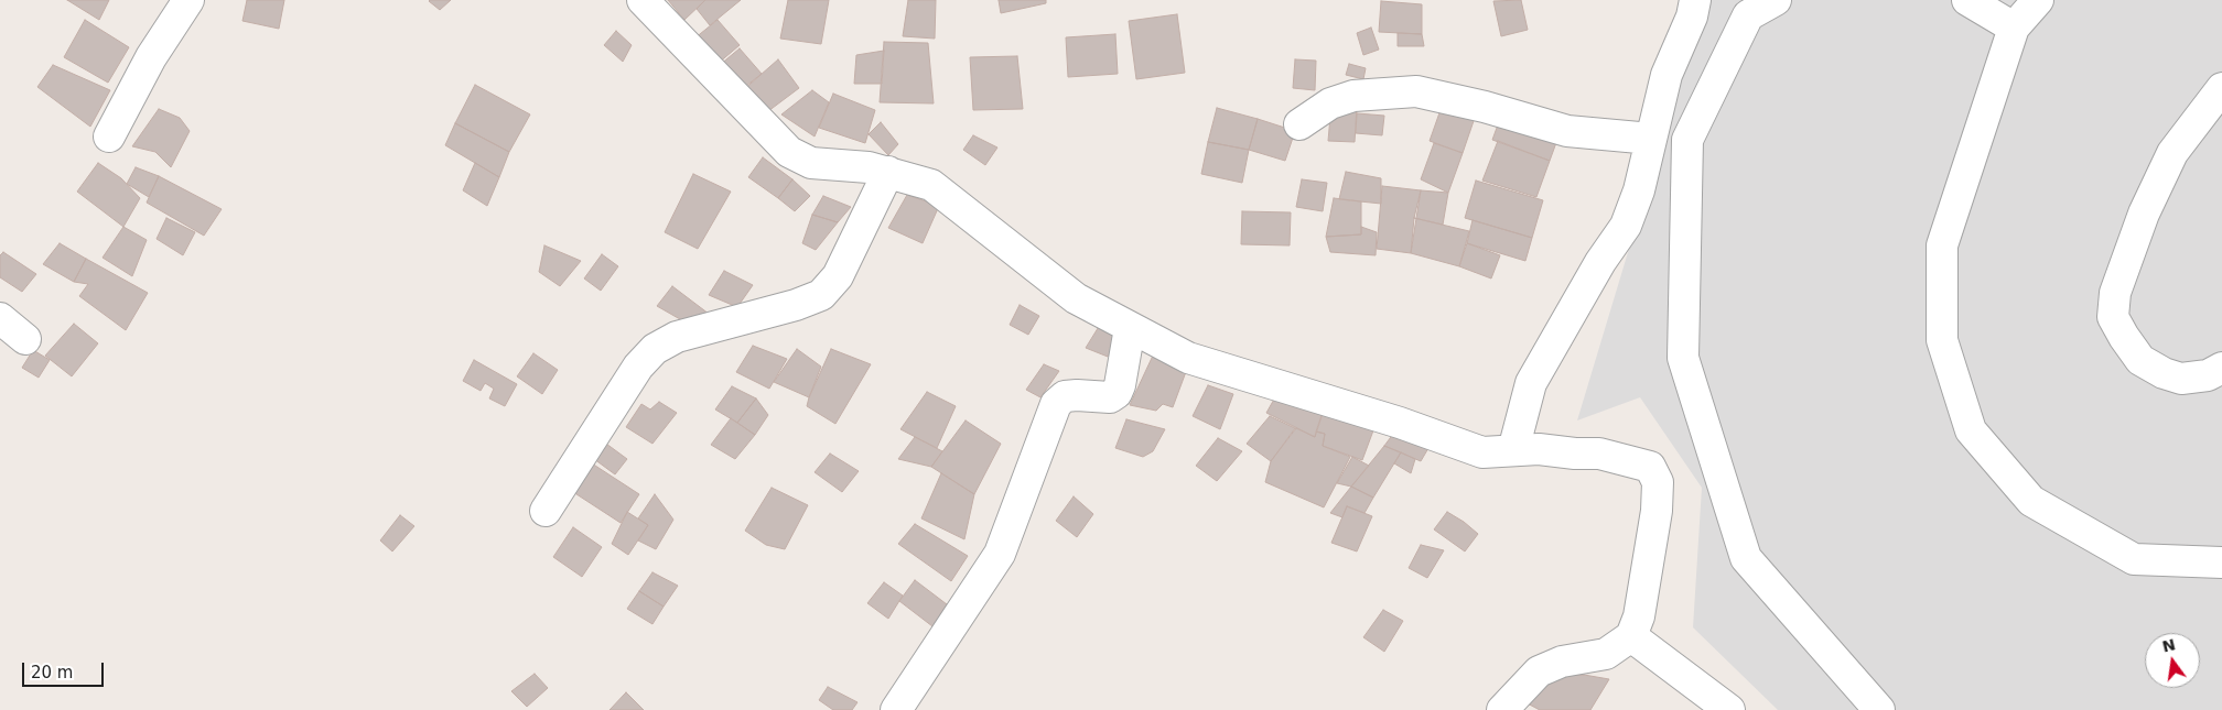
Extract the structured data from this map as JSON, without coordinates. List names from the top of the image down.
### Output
{
  "scale_bar": "20 m",
  "north": "top"
}
